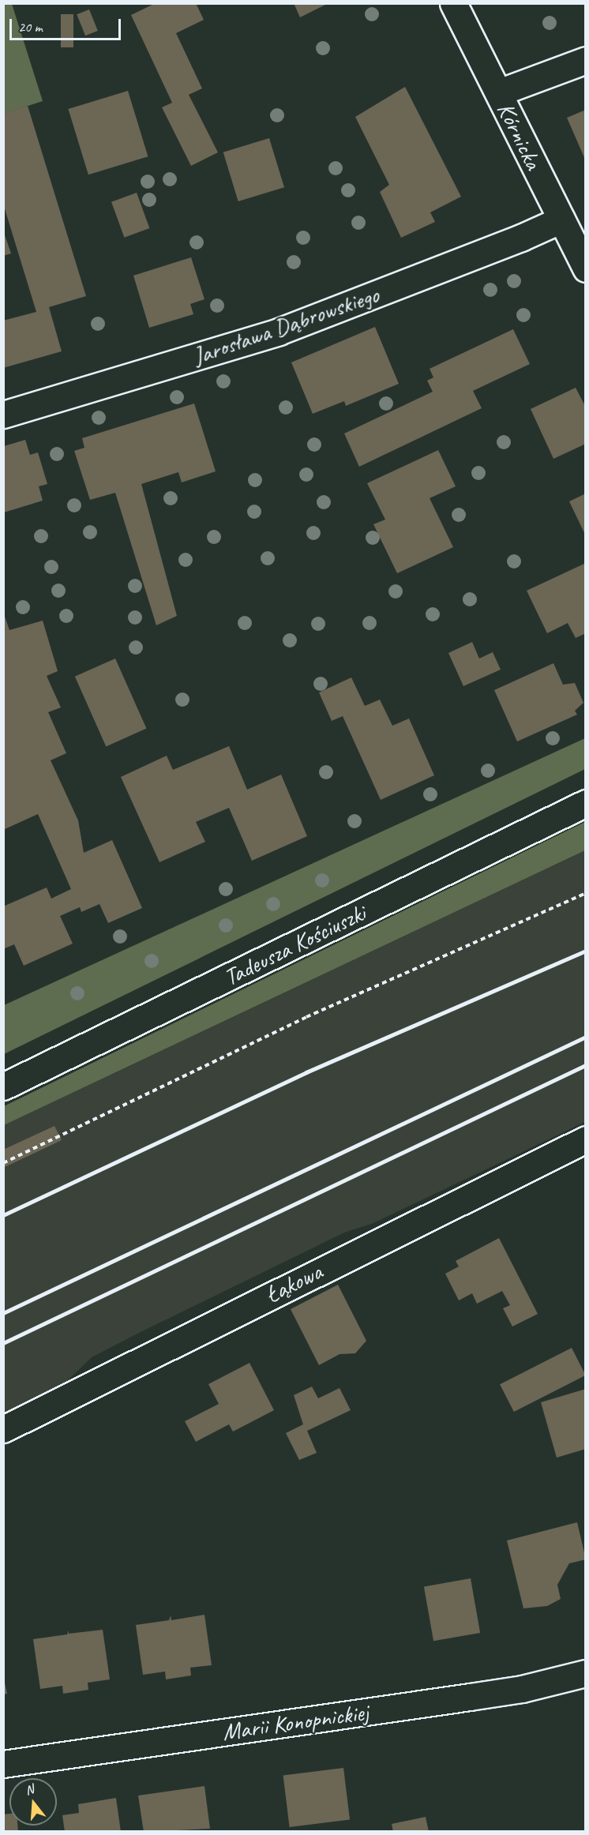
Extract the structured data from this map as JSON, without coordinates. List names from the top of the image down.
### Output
{
  "streets": {
    "street": [
      "Kórnicka",
      "Jarosława Dąbrowskiego",
      "Tadeusza Kościuszki",
      "Łąkowa",
      "Marii Konopnickiej"
    ]
  },
  "crossings": [
    ["Kórnicka", "Jarosława Dąbrowskiego"]
  ],
  "scale_bar": "20 m",
  "north": "top"
}
